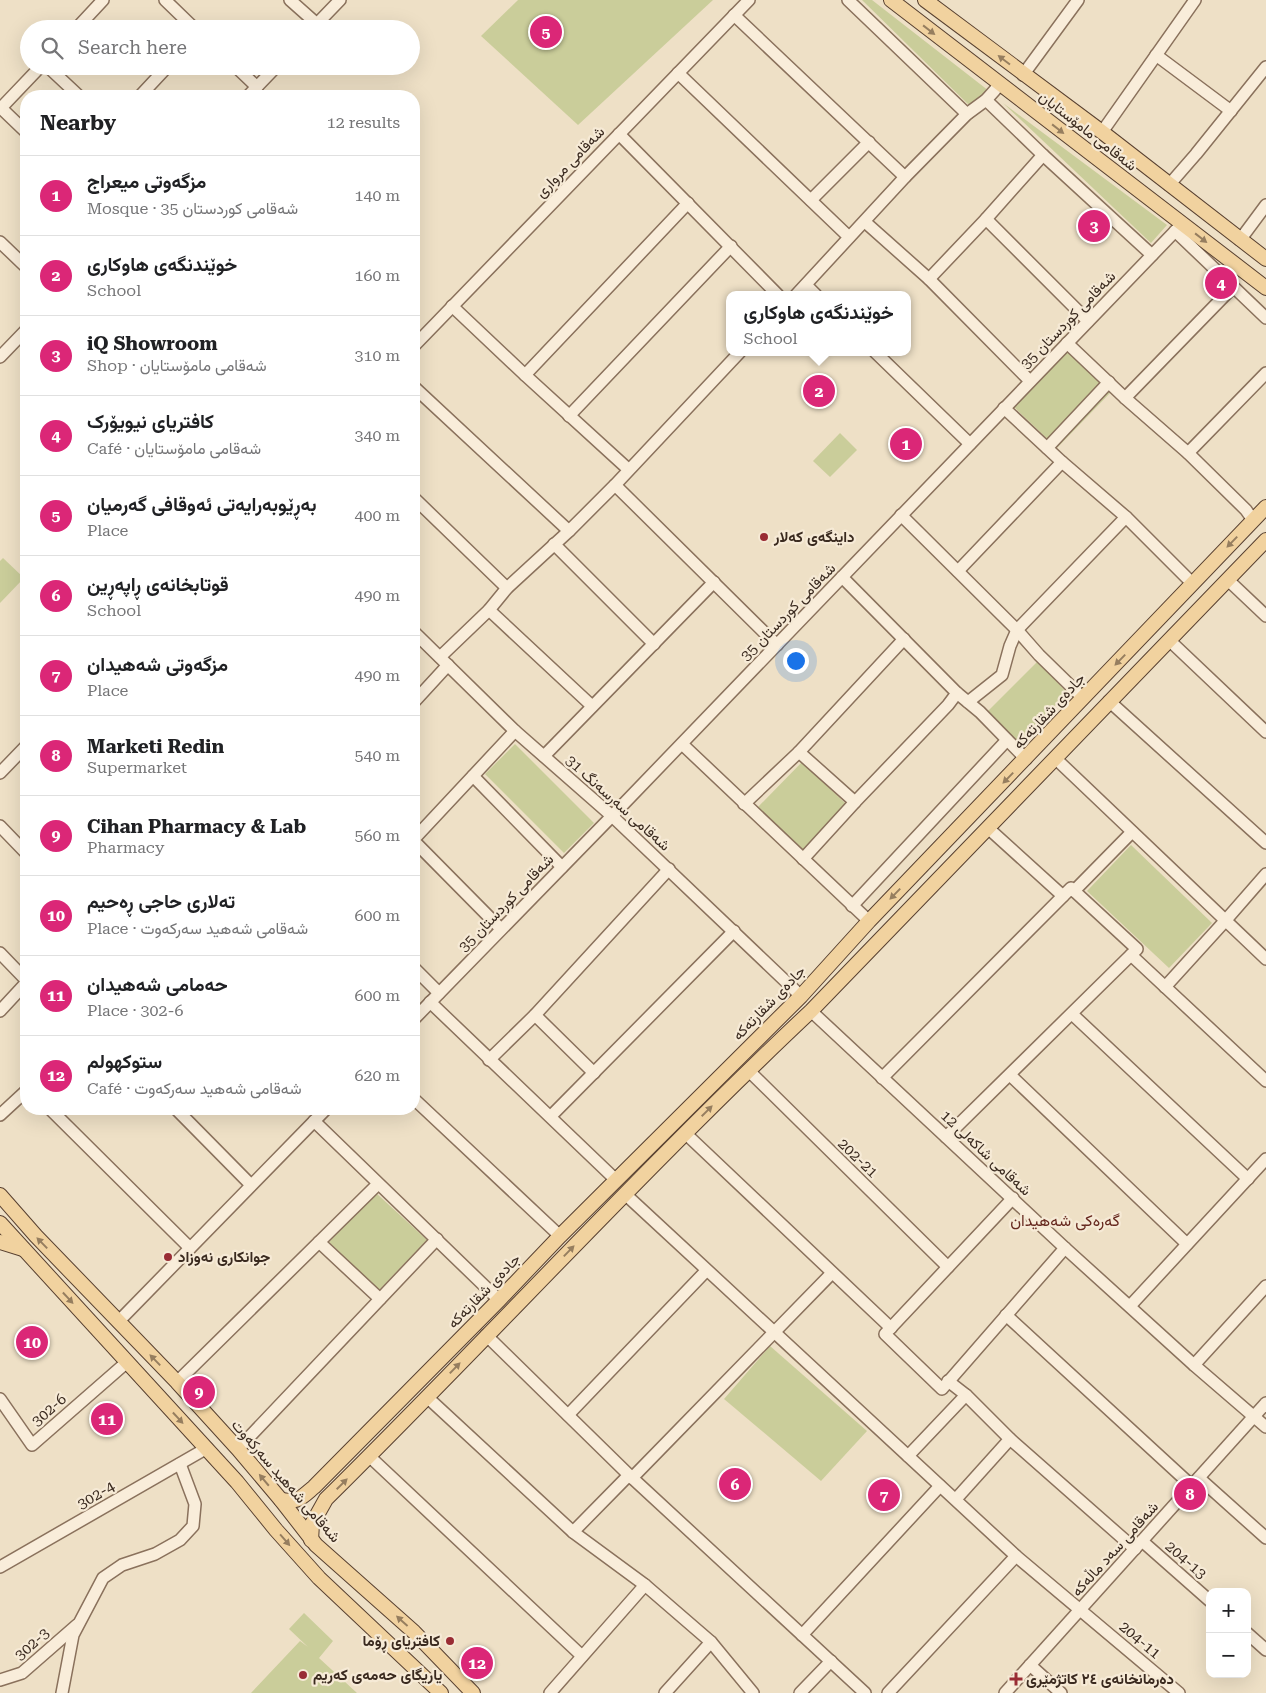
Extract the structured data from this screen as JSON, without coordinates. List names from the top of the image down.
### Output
{
  "streets": {
    "main road": ["شەقامی مامۆستایان", "جادەی شقارتەکە", "شەقامی شەهید سەرکەوت"],
    "street": [
      "شەقامی مرواری",
      "شەقامی کوردستان 35",
      "شەقامی سەرسەنگ 31",
      "شەقامی شاکەلی 12",
      "202-21",
      "302-6",
      "302-4",
      "شەقامی سەد ماڵەکە",
      "204-13",
      "204-11",
      "302-3"
    ]
  },
  "crossings": [
    ["شەقامی مامۆستایان", "شەقامی کوردستان 35"],
    ["شەقامی کوردستان 35", "شەقامی سەرسەنگ 31"],
    ["جادەی شقارتەکە", "شەقامی سەرسەنگ 31"],
    ["جادەی شقارتەکە", "شەقامی شەهید سەرکەوت"],
    ["شەقامی شاکەلی 12", "شەقامی سەد ماڵەکە"],
    ["شەقامی سەد ماڵەکە", "204-13"],
    ["شەقامی سەد ماڵەکە", "204-11"]
  ],
  "districts": ["گەرەکی شەهیدان"],
  "places": {
    "other": [
      "داینگەی کەلار",
      "جوانکاری نەوزاد",
      "کافتریای ڕۆما",
      "یاریگای ‌حەمەی کەریم"
    ],
    "health": ["دەرمانخانەی ٢٤ کاتژمێری"]
  },
  "page": {
    "pins": [
      "5",
      "3",
      "4",
      "2",
      "1",
      "10",
      "9",
      "11",
      "6",
      "8",
      "7",
      "12"
    ],
    "search": "Search here",
    "heading": ["Nearby", "12 results"],
    "list": [
      {
        "mark": "1",
        "name": "مزگەوتی میعراج",
        "note": "Mosque · شەقامی کوردستان 35",
        "value": "140 m"
      },
      {
        "mark": "2",
        "name": "خوێندنگەی هاوکاری",
        "note": "School",
        "value": "160 m"
      },
      {
        "mark": "3",
        "name": "iQ Showroom",
        "note": "Shop · شەقامی مامۆستایان",
        "value": "310 m"
      },
      {
        "mark": "4",
        "name": "کافتریای نیویۆرک",
        "note": "Café · شەقامی مامۆستایان",
        "value": "340 m"
      },
      {
        "mark": "5",
        "name": "بەڕێوبەرایەتی ئەوقافی گەرمیان",
        "note": "Place",
        "value": "400 m"
      },
      {
        "mark": "6",
        "name": "قوتابخانەی ڕاپەڕین",
        "note": "School",
        "value": "490 m"
      },
      {
        "mark": "7",
        "name": "مزگەوتی شەهیدان",
        "note": "Place",
        "value": "490 m"
      },
      {
        "mark": "8",
        "name": "Marketi Redin",
        "note": "Supermarket",
        "value": "540 m"
      },
      {
        "mark": "9",
        "name": "Cihan Pharmacy & Lab",
        "note": "Pharmacy",
        "value": "560 m"
      },
      {
        "mark": "10",
        "name": "تەلاری حاجی ڕەحیم",
        "note": "Place · شەقامی شەهید سەرکەوت",
        "value": "600 m"
      },
      {
        "mark": "11",
        "name": "حەمامی شەهیدان",
        "note": "Place · 302-6",
        "value": "600 m"
      },
      {
        "mark": "12",
        "name": "ستوكهولم",
        "note": "Café · شەقامی شەهید سەرکەوت",
        "value": "620 m"
      }
    ],
    "popup": ["خوێندنگەی هاوکاری", "School"],
    "map_buttons": ["+", "−"]
  }
}
